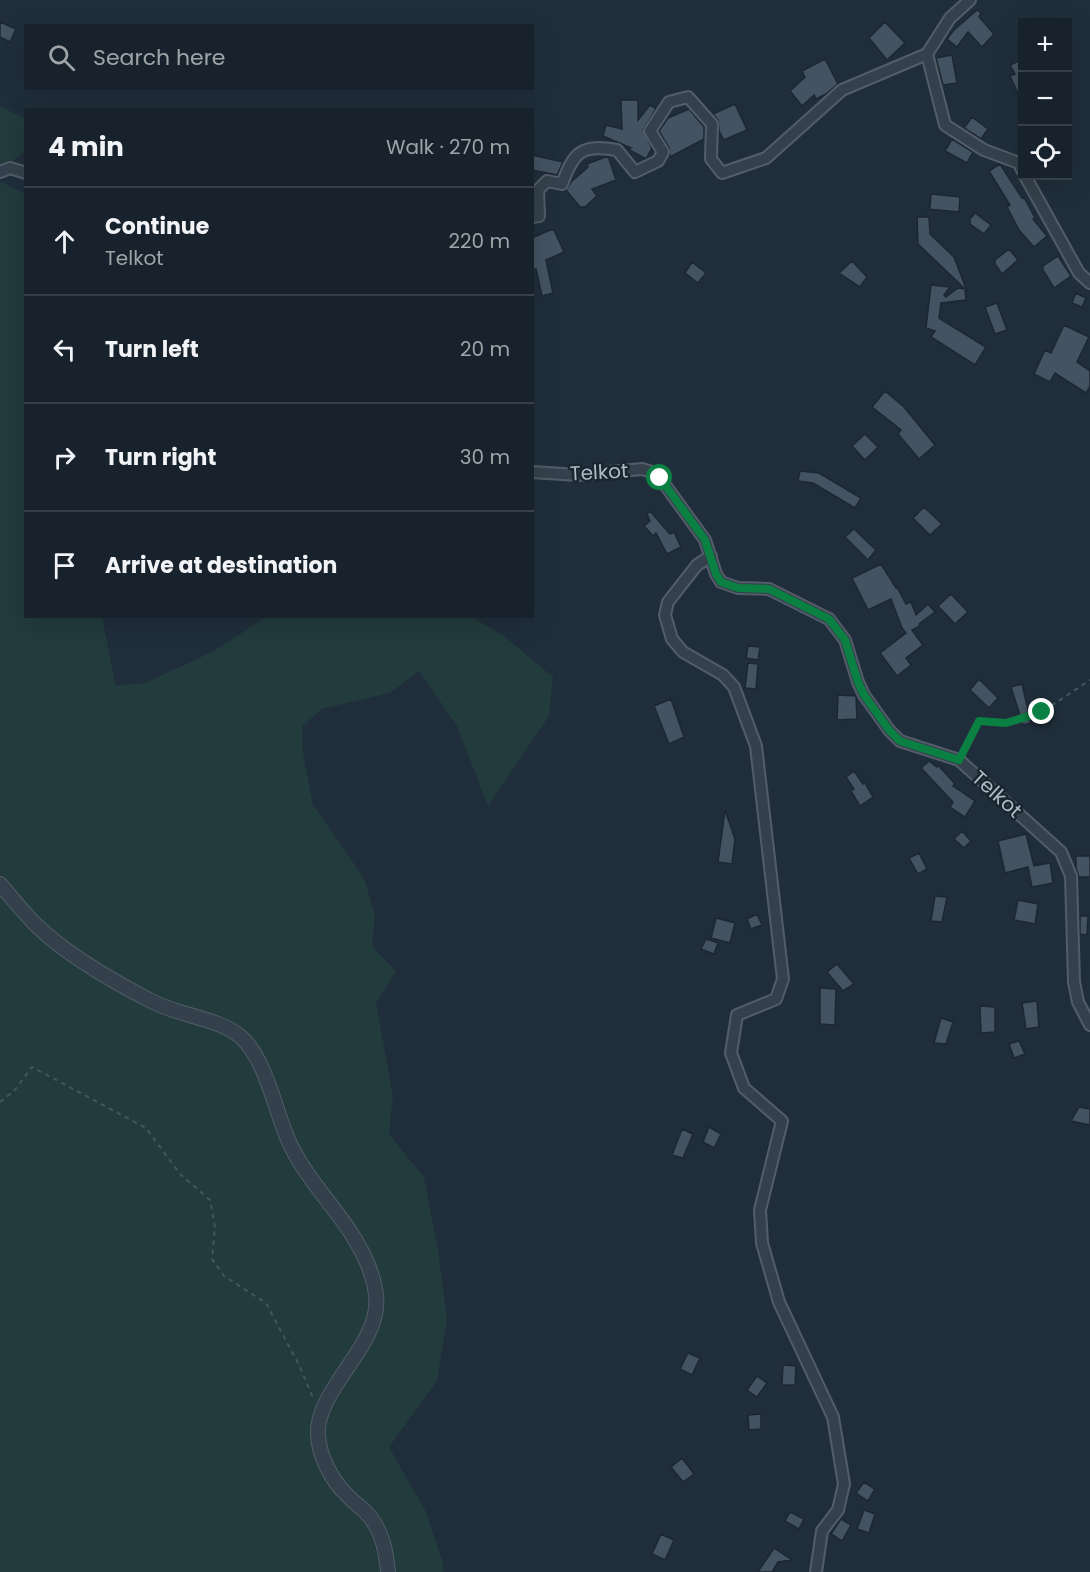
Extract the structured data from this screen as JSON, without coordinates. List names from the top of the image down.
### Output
{
  "streets": {
    "street": ["Telkot"]
  },
  "page": {
    "map_buttons": ["+", "−"],
    "search": "Search here",
    "heading": ["4 min", "Walk · 270 m"],
    "list": [
      ["Continue", "Telkot", "220 m"],
      ["Turn left", "20 m"],
      ["Turn right", "30 m"],
      "Arrive at destination"
    ]
  }
}
